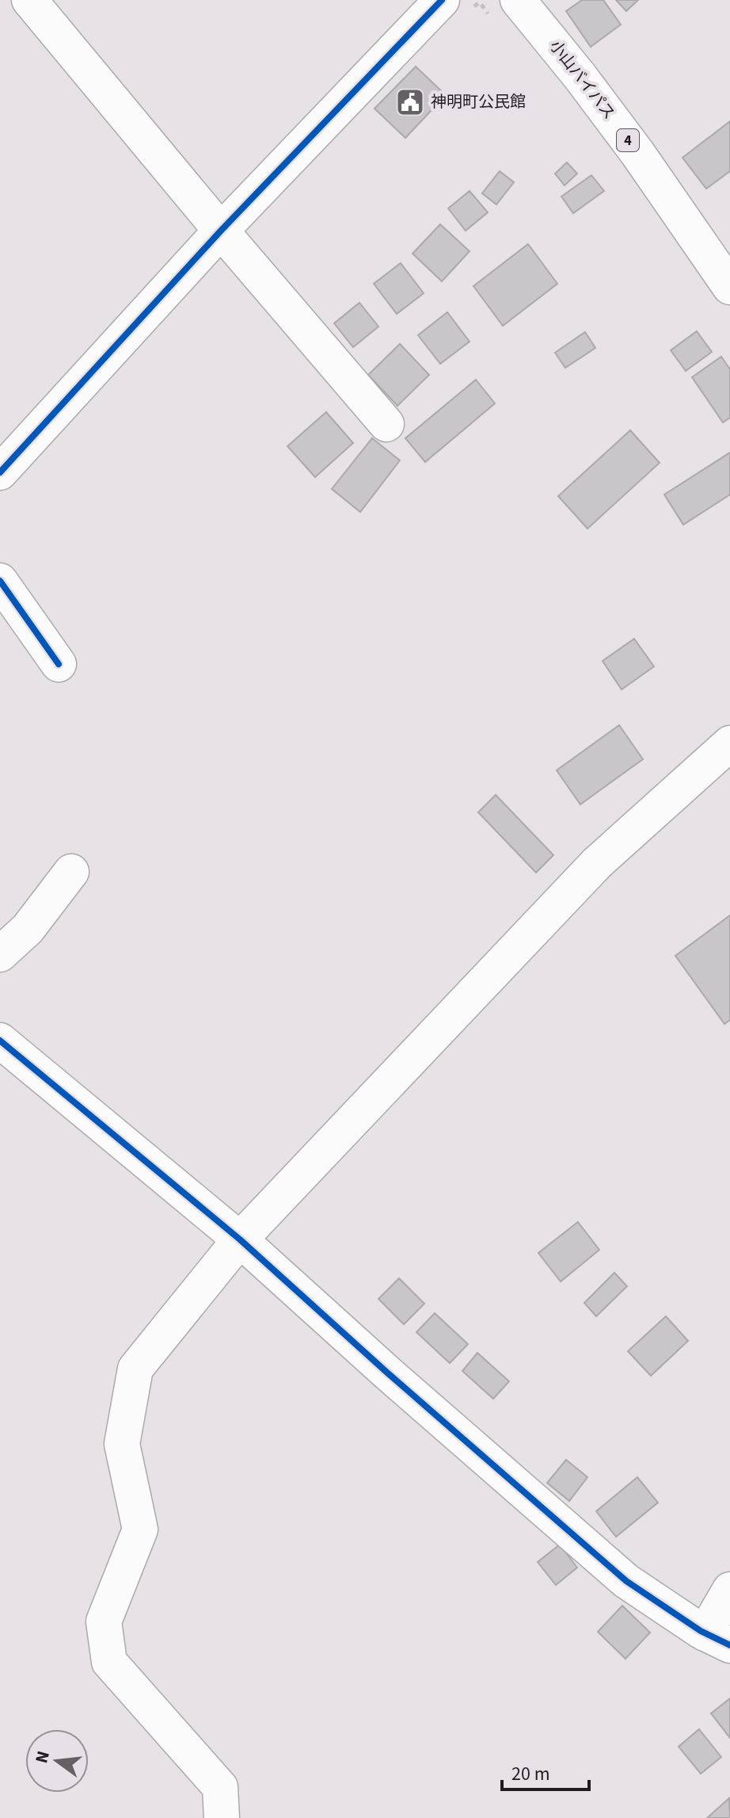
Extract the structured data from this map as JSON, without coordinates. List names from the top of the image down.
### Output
{
  "streets": {
    "main road": ["小山バイパス", "4"]
  },
  "places": {
    "public building": ["神明町公民館"]
  },
  "scale_bar": "20 m",
  "north": "left"
}
